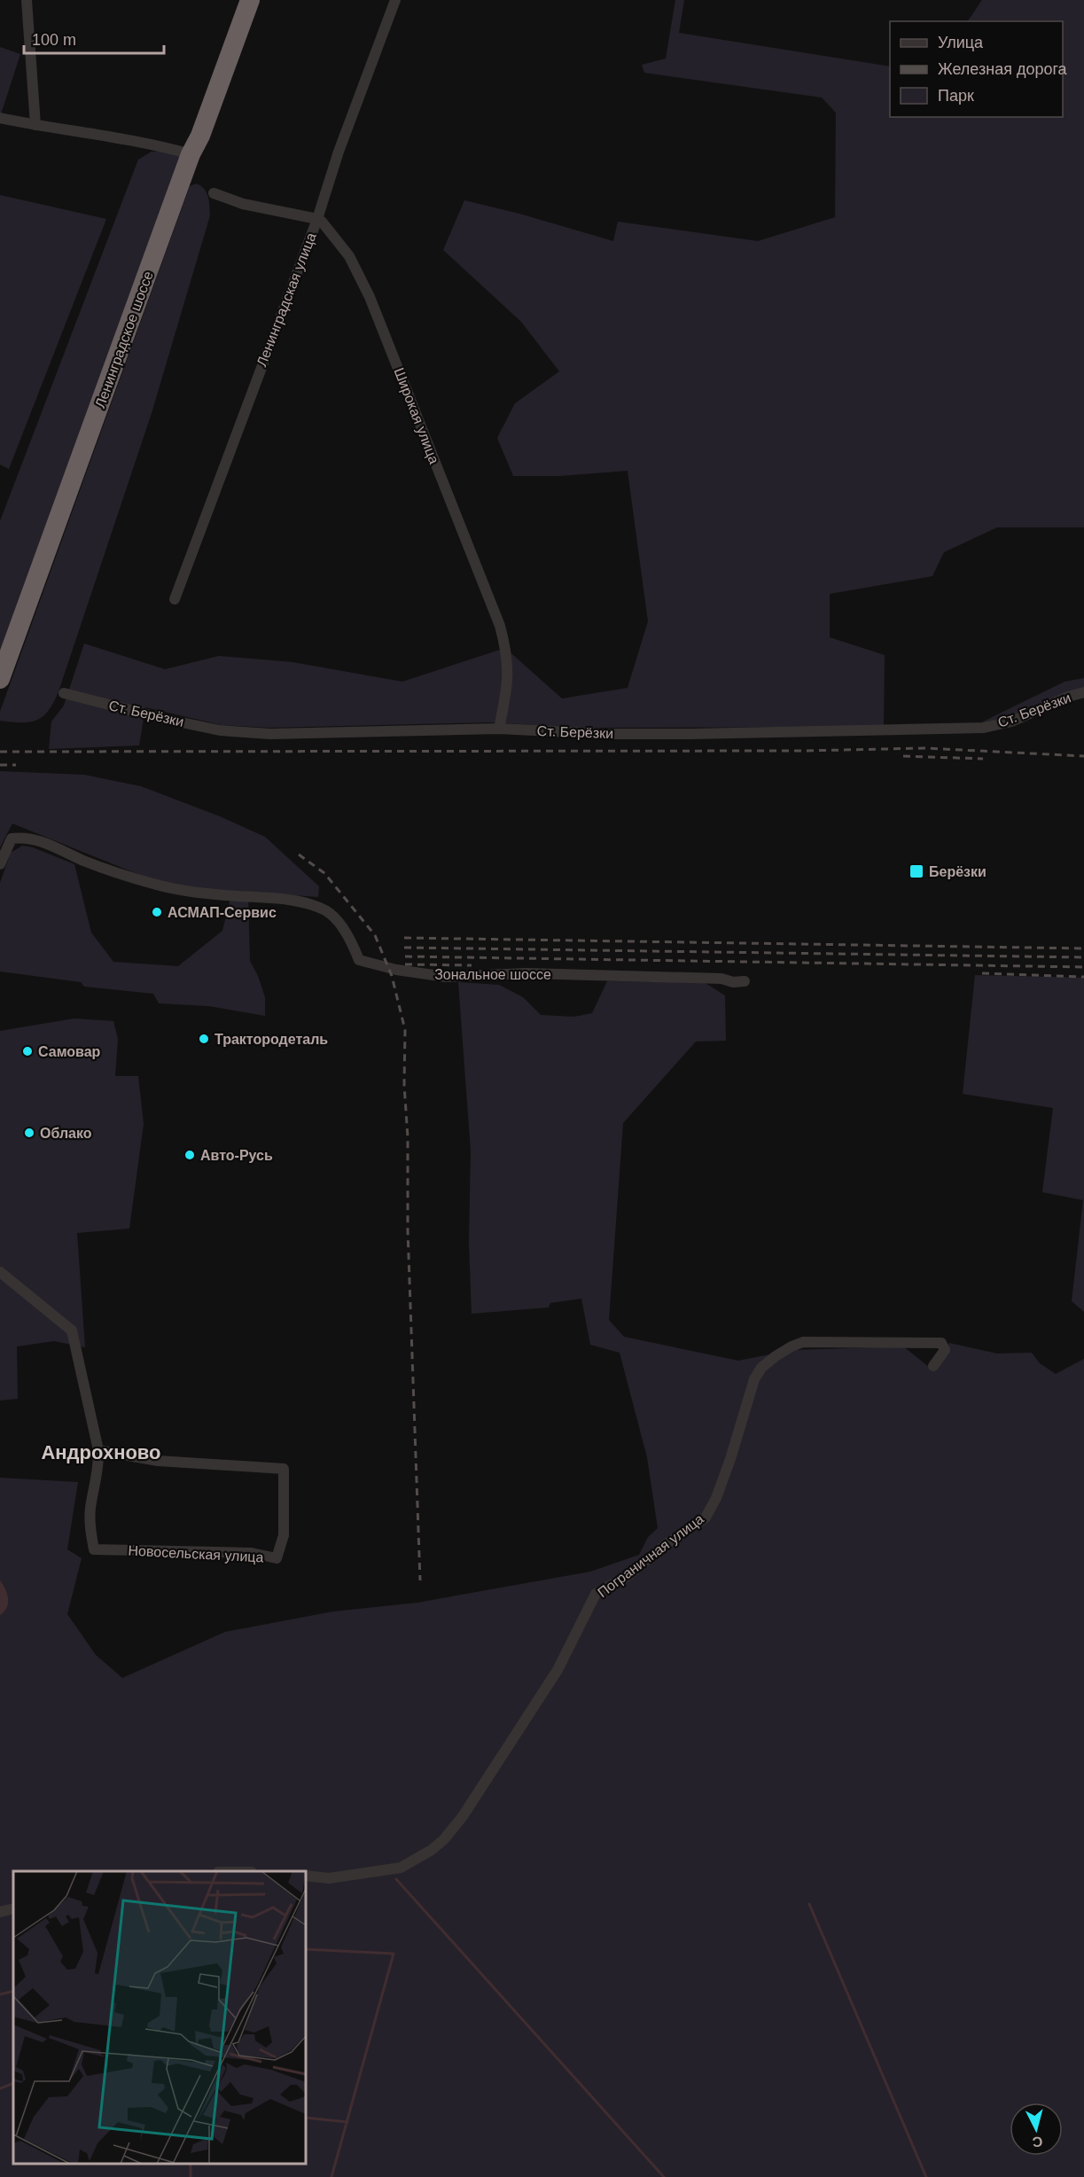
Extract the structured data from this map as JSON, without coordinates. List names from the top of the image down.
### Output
{
  "streets": {
    "highway": ["Ленинградское шоссе"],
    "street": [
      "Ленинградская улица",
      "Широкая улица",
      "Ст. Берёзки",
      "Зональное шоссе",
      "Новосельская улица",
      "Пограничная улица"
    ]
  },
  "crossings": [
    ["Ленинградская улица", "Широкая улица"],
    ["Широкая улица", "Ст. Берёзки"]
  ],
  "districts": ["Андрохново"],
  "places": {
    "transit": ["Берёзки"],
    "other": [
      "АСМАП-Сервис",
      "Трактородеталь",
      "Самовар",
      "Облако",
      "Авто-Русь"
    ]
  },
  "legend": ["Улица", "Железная дорога", "Парк"],
  "scale_bar": "100 m",
  "north": "bottom"
}
